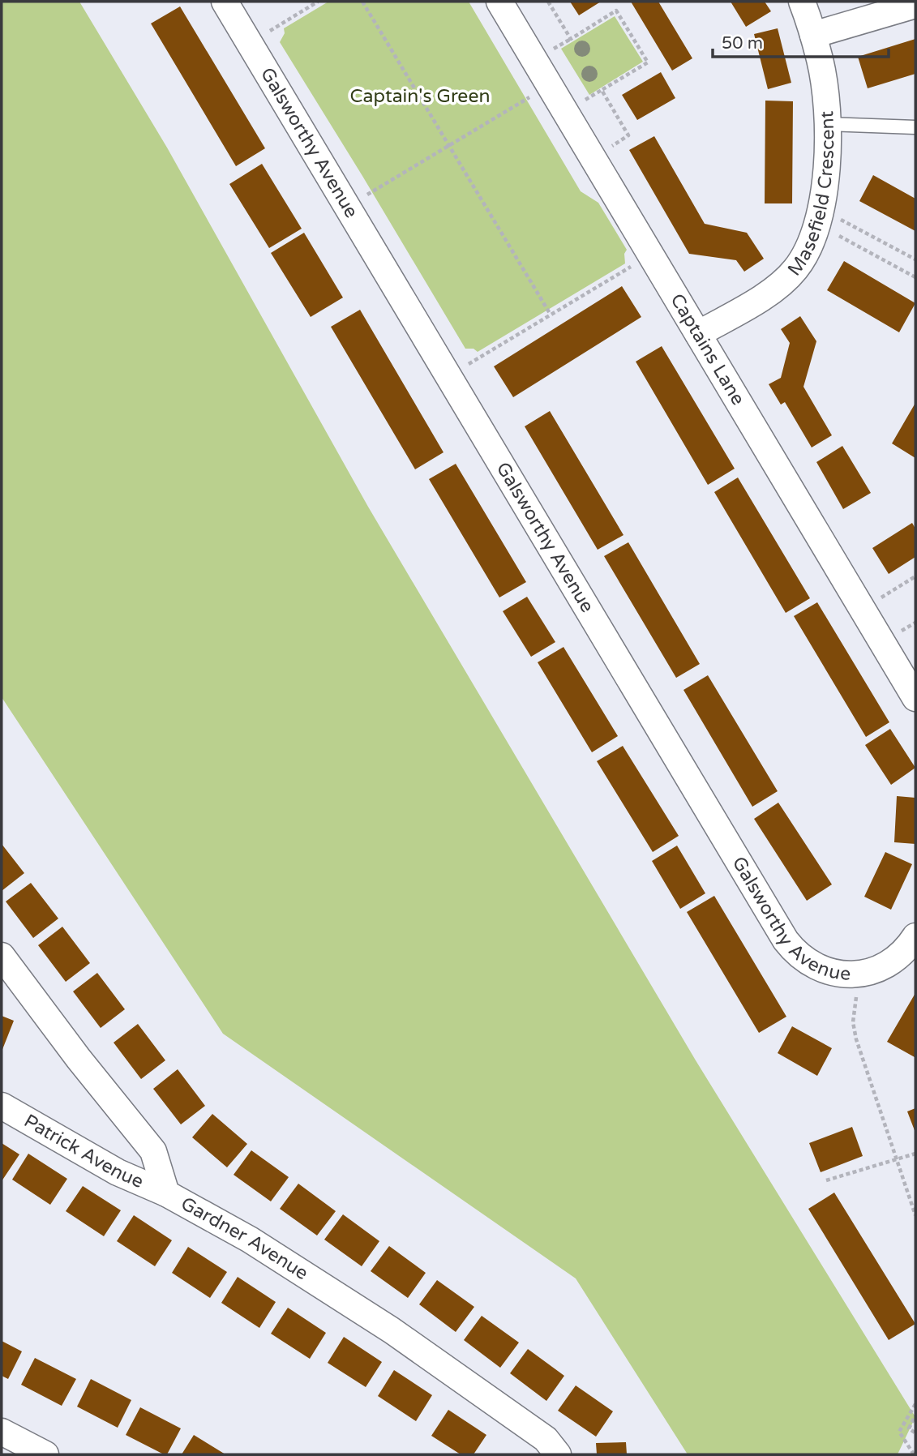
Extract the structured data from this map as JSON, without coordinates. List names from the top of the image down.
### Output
{
  "streets": {
    "street": [
      "Galsworthy Avenue",
      "Masefield Crescent",
      "Captains Lane",
      "Patrick Avenue",
      "Gardner Avenue"
    ]
  },
  "crossings": [
    ["Masefield Crescent", "Captains Lane"],
    ["Patrick Avenue", "Gardner Avenue"]
  ],
  "parks": ["Captain's Green"],
  "scale_bar": "50 m"
}
